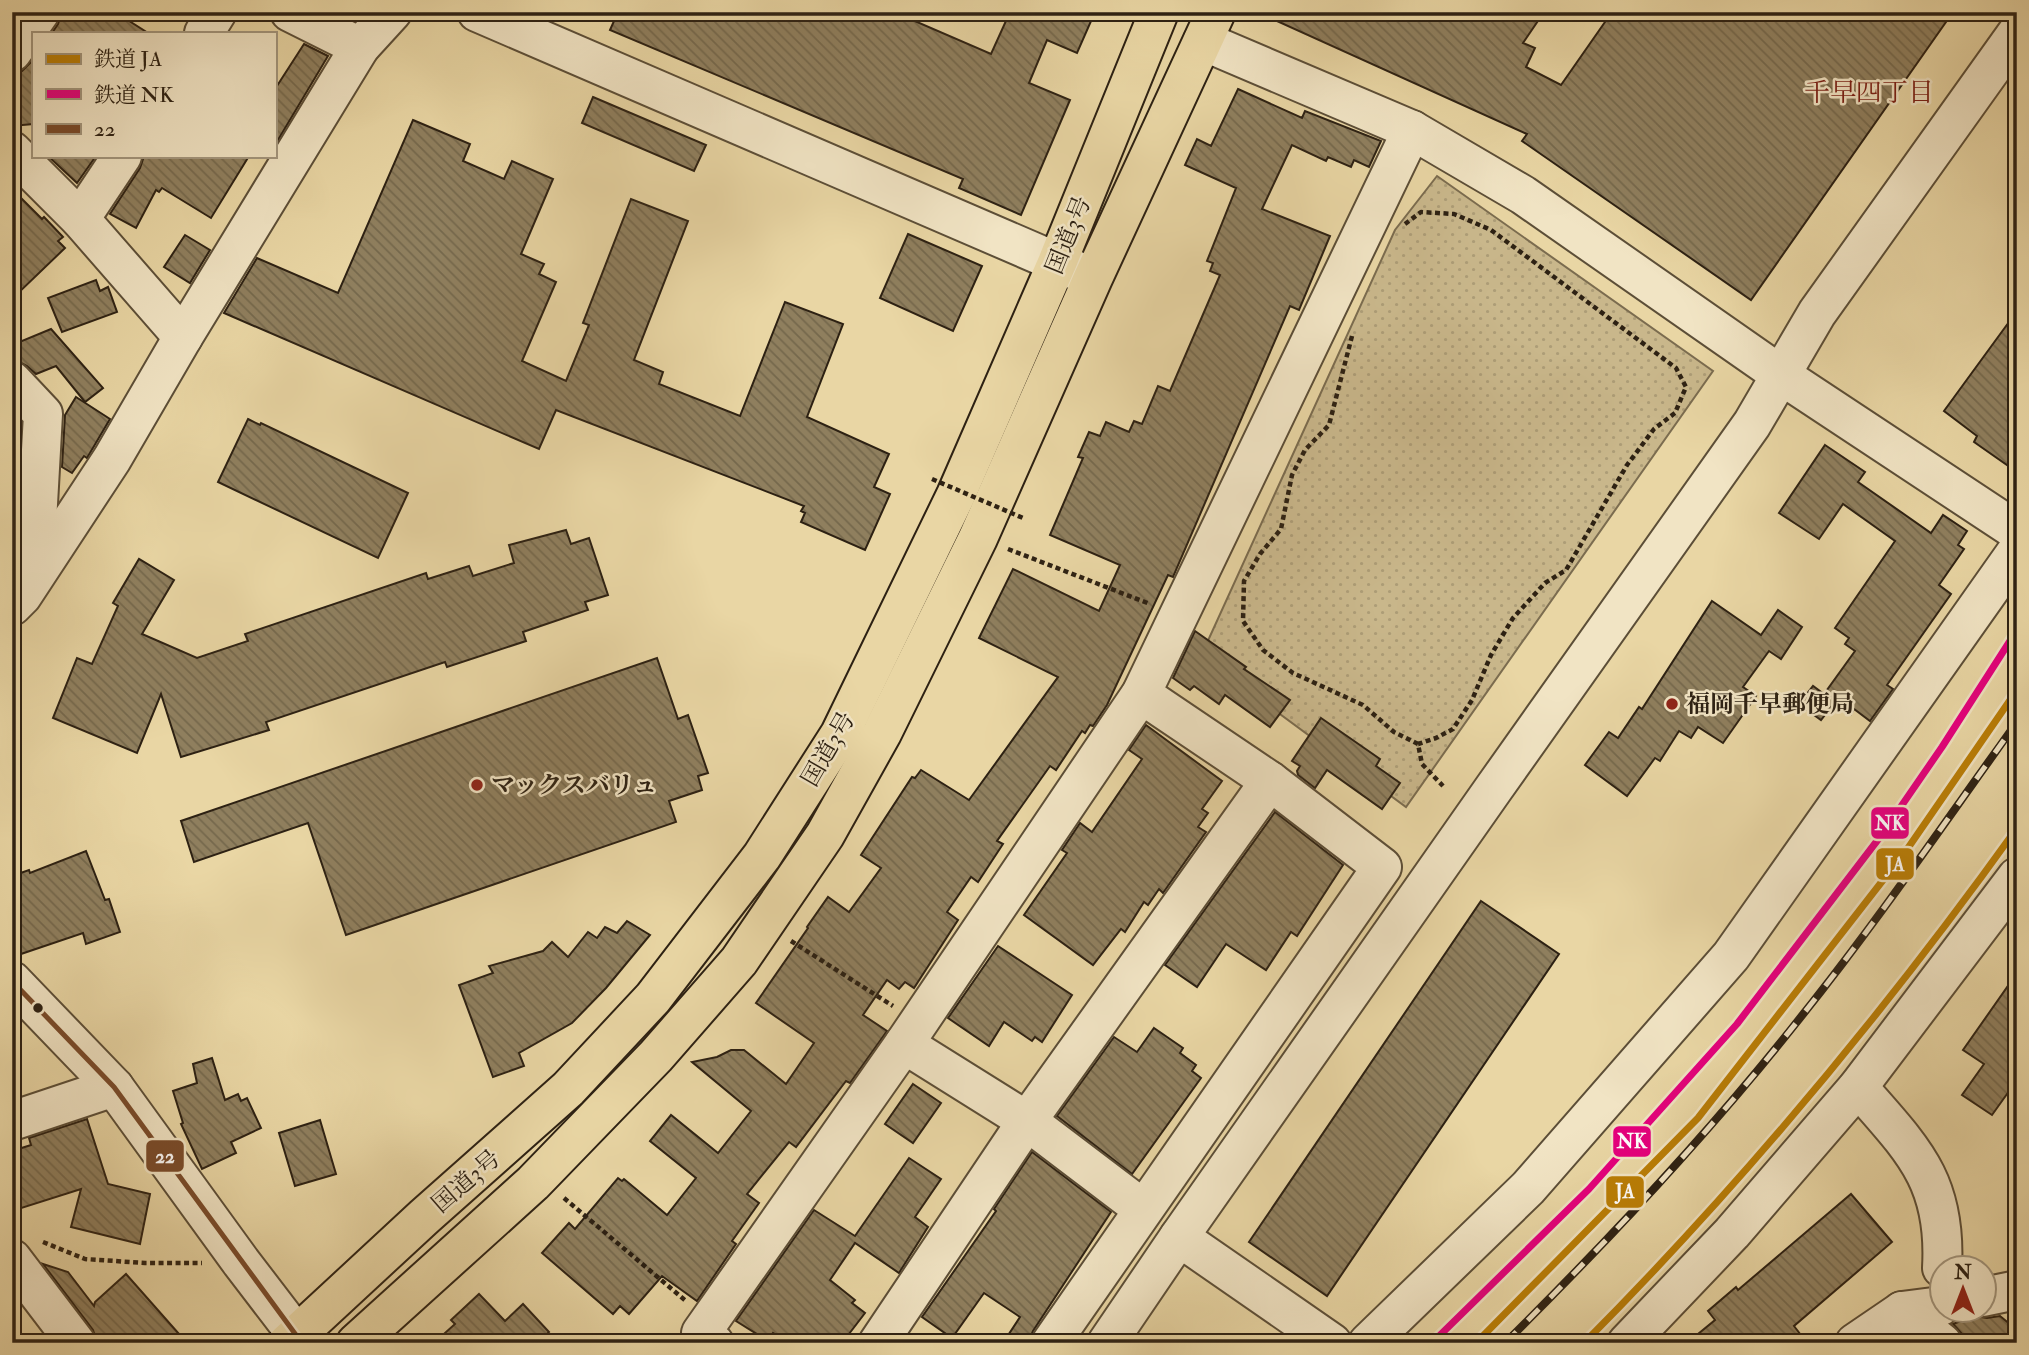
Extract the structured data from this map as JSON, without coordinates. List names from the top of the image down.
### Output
{
  "streets": {
    "highway": ["国道3号"]
  },
  "districts": ["千早四丁目"],
  "places": ["福岡千早郵便局", "マックスバリュ"],
  "lines": ["rail line NK", "rail line JA", "transit line 22"],
  "legend": ["鉄道 JA", "鉄道 NK", "22"],
  "north": "top"
}
